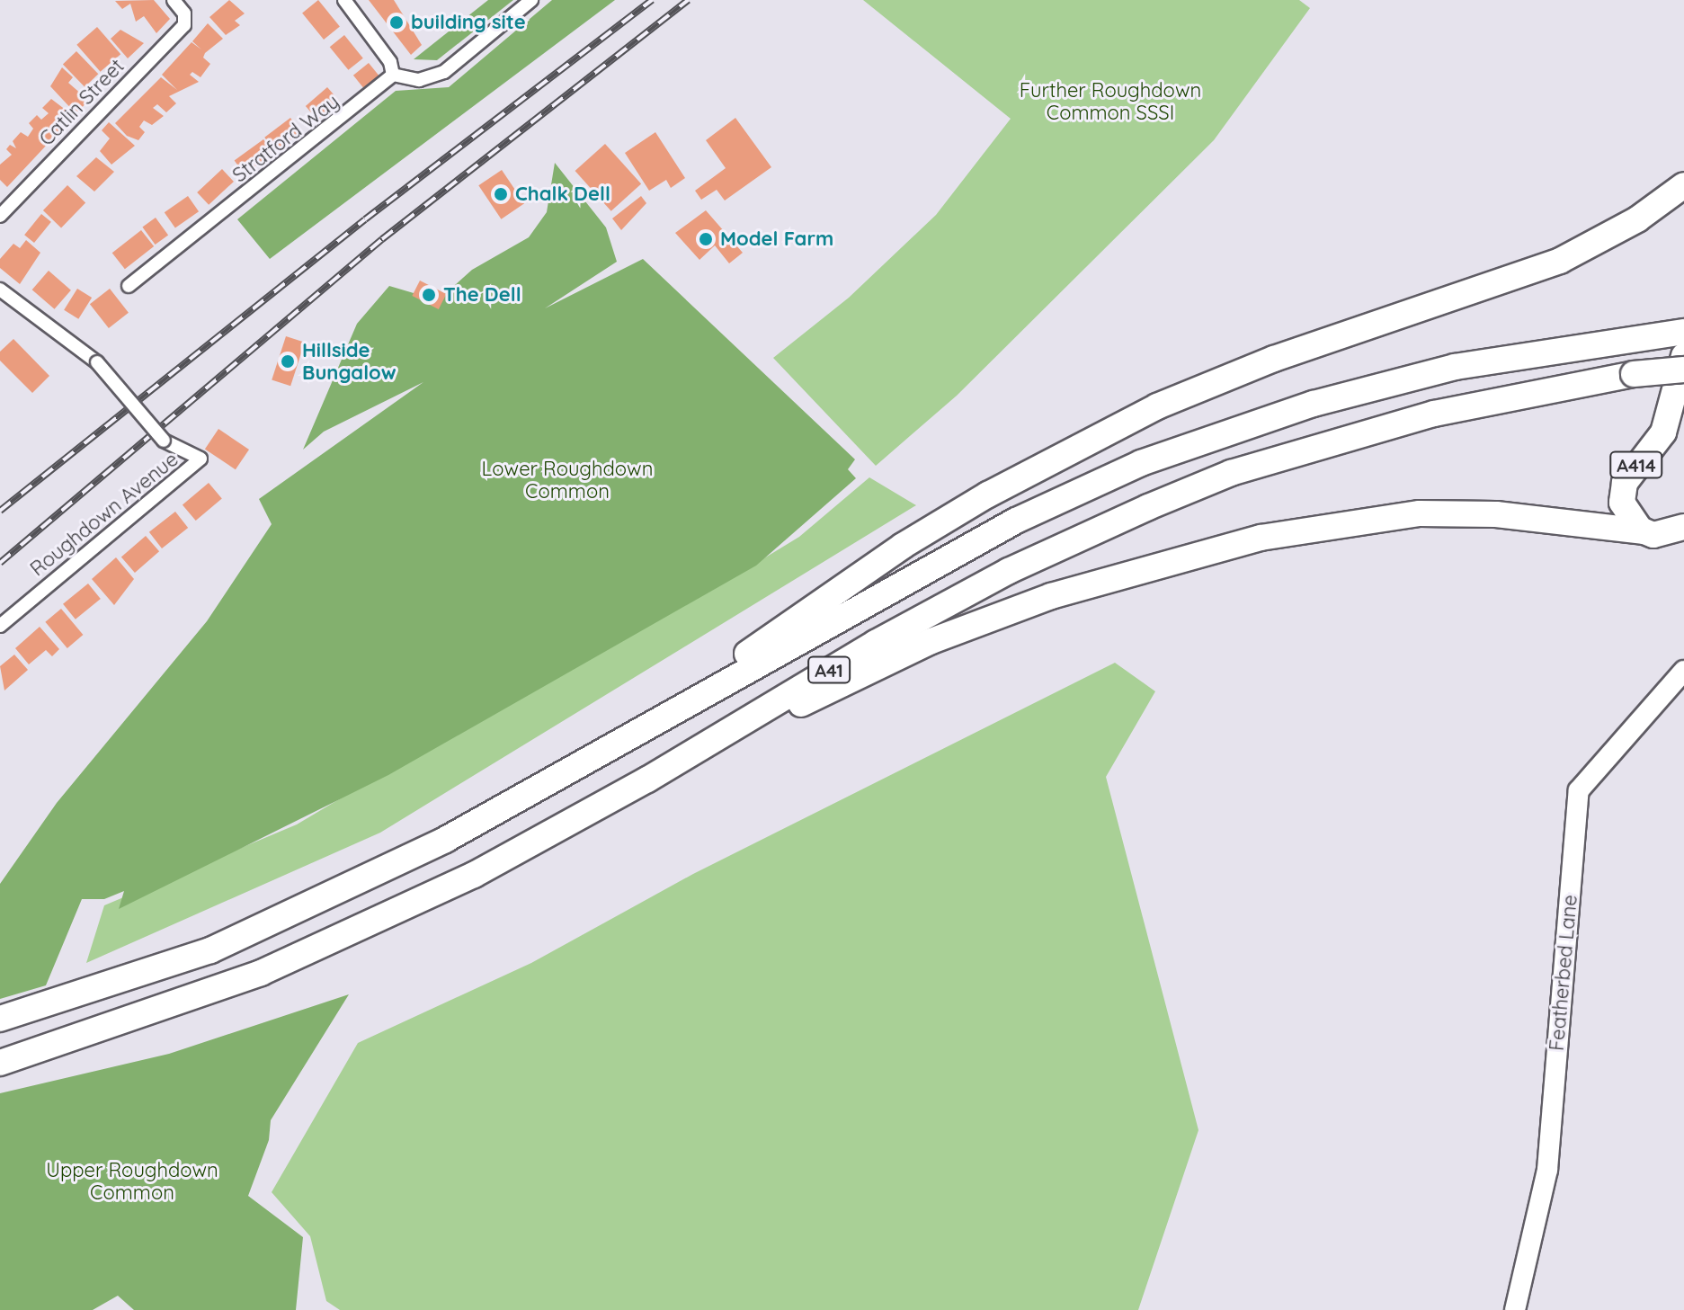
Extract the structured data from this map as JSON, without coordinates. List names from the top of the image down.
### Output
{
  "streets": {
    "highway": ["A414", "A41"],
    "street": [
      "Catlin Street",
      "Stratford Way",
      "Roughdown Avenue",
      "Featherbed Lane"
    ]
  },
  "parks": ["Further Roughdown Common SSSI", "Lower Roughdown Common", "Upper Roughdown Common"],
  "places": [
    "building site",
    "Chalk Dell",
    "Model Farm",
    "The Dell",
    "Hillside Bungalow"
  ]
}
